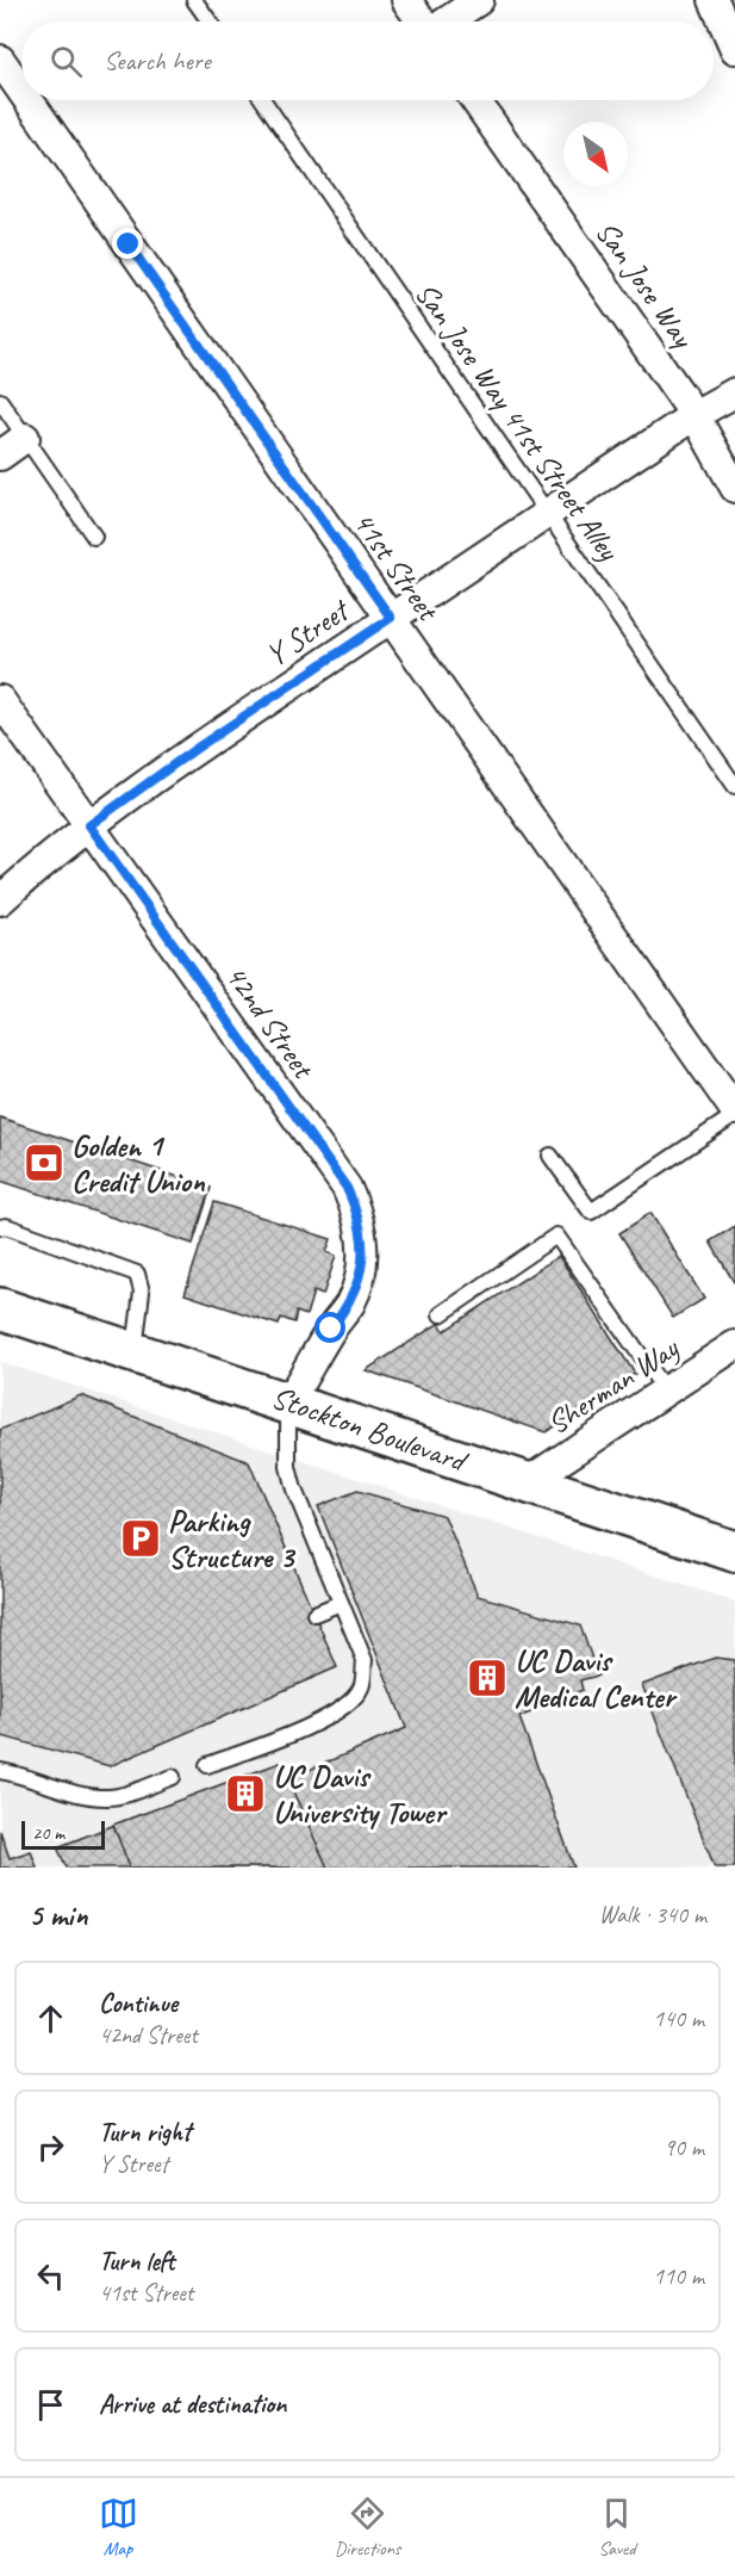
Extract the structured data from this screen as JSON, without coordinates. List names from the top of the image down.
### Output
{
  "streets": {
    "main road": ["Stockton Boulevard"],
    "street": [
      "San Jose Way",
      "41st Street",
      "Y Street",
      "42nd Street",
      "Sherman Way"
    ],
    "lane": ["San Jose Way 41st Street Alley"]
  },
  "crossings": [
    ["San Jose Way", "Y Street"],
    ["San Jose Way 41st Street Alley", "Y Street"],
    ["41st Street", "Y Street"],
    ["Y Street", "42nd Street"],
    ["42nd Street", "Stockton Boulevard"],
    ["Sherman Way", "Stockton Boulevard"]
  ],
  "places": {
    "bank": ["Golden 1 Credit Union"],
    "parking": ["Parking Structure 3"],
    "building": ["UC Davis Medical Center", "UC Davis University Tower"]
  },
  "scale_bar": "20 m",
  "north": "bottom right",
  "page": {
    "search": "Search here",
    "scale": "20 m",
    "heading": ["5 min", "Walk · 340 m"],
    "list": [
      ["Continue", "42nd Street", "140 m"],
      ["Turn right", "Y Street", "90 m"],
      ["Turn left", "41st Street", "110 m"],
      "Arrive at destination"
    ],
    "nav": ["Map", "Directions", "Saved"]
  }
}
